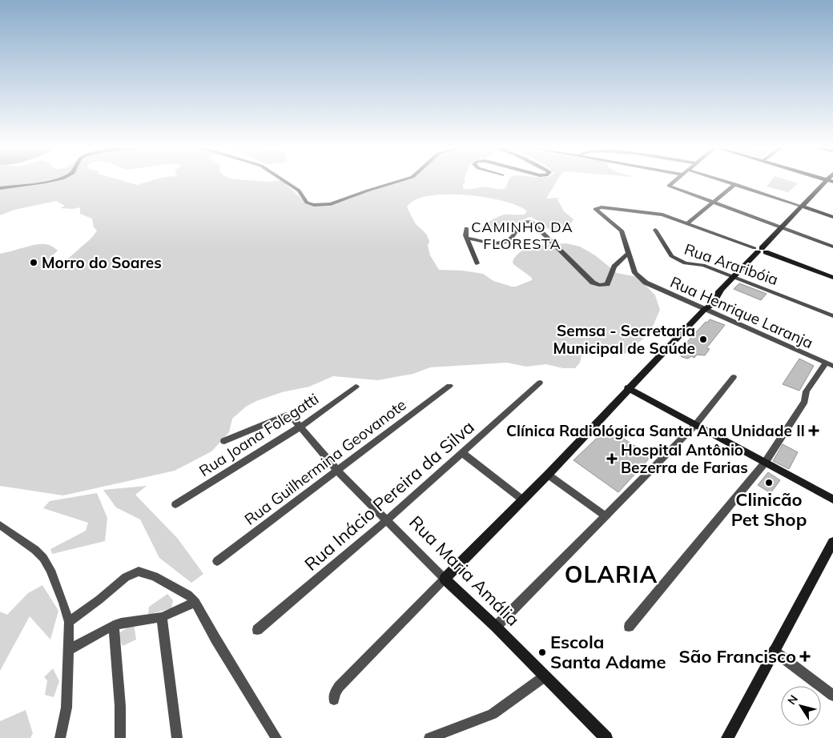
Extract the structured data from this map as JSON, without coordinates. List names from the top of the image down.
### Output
{
  "streets": {
    "street": [
      "Rua Araribóia",
      "Rua Henrique Laranja",
      "Rua Joana Folegatti",
      "Rua Guilhermina Geovanote",
      "Rua Inácio Pereira da Silva",
      "Rua Maria Amália"
    ]
  },
  "crossings": [
    ["Rua Joana Folegatti", "Rua Maria Amália"],
    ["Rua Guilhermina Geovanote", "Rua Maria Amália"],
    ["Rua Inácio Pereira da Silva", "Rua Maria Amália"]
  ],
  "districts": ["CAMINHO DA FLORESTA", "OLARIA"],
  "places": {
    "other": [
      "Morro do Soares",
      "Semsa - Secretaria Municipal de Saúde",
      "Clinicão Pet Shop",
      "Escola Santa Adame"
    ],
    "health": ["Clínica Radiológica Santa Ana Unidade II", "Hospital Antônio Bezerra de Farias", "São Francisco"]
  },
  "north": "top left"
}
